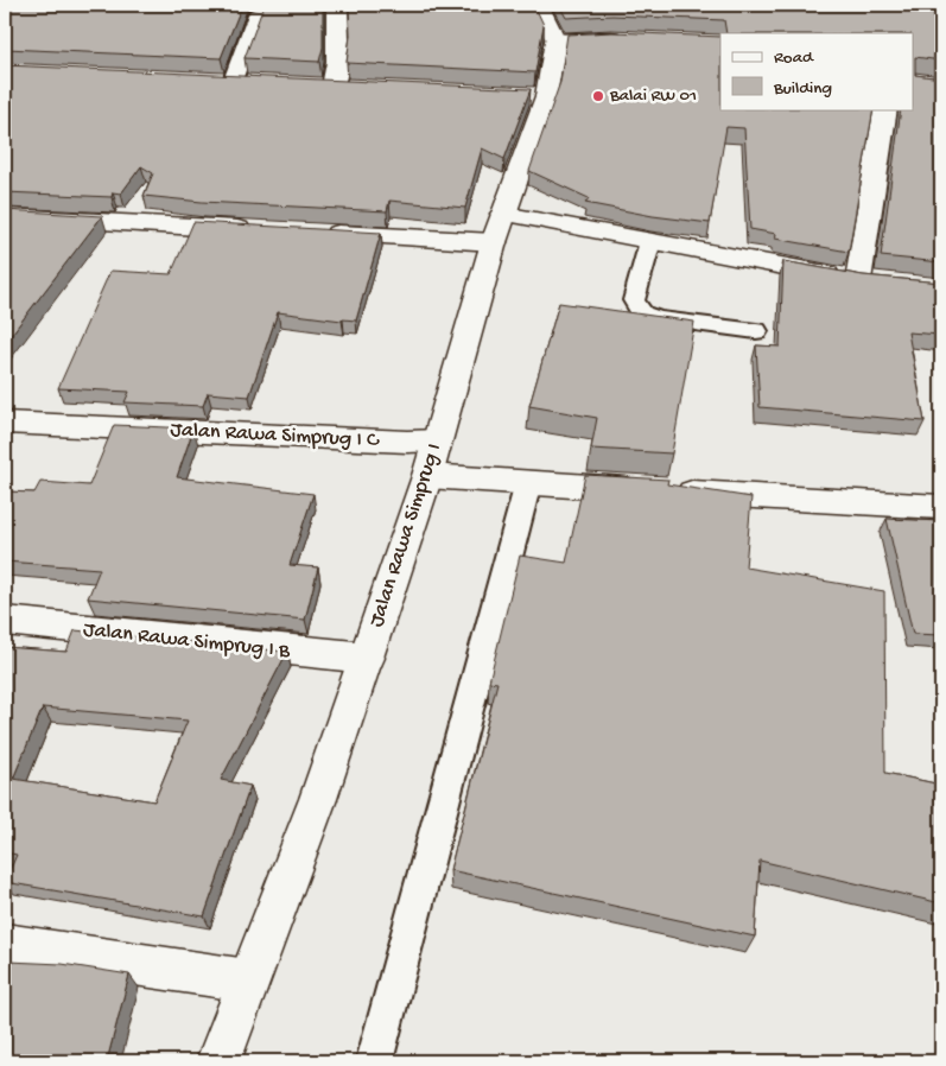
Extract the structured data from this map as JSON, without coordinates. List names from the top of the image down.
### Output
{
  "streets": {
    "street": ["Jalan Rawa Simprug I C", "Jalan Rawa Simprug I", "Jalan Rawa Simprug I B"]
  },
  "crossings": [
    ["Jalan Rawa Simprug I C", "Jalan Rawa Simprug I"],
    ["Jalan Rawa Simprug I", "Jalan Rawa Simprug I B"]
  ],
  "places": ["Balai RW 01"],
  "legend": ["Road", "Building"]
}
